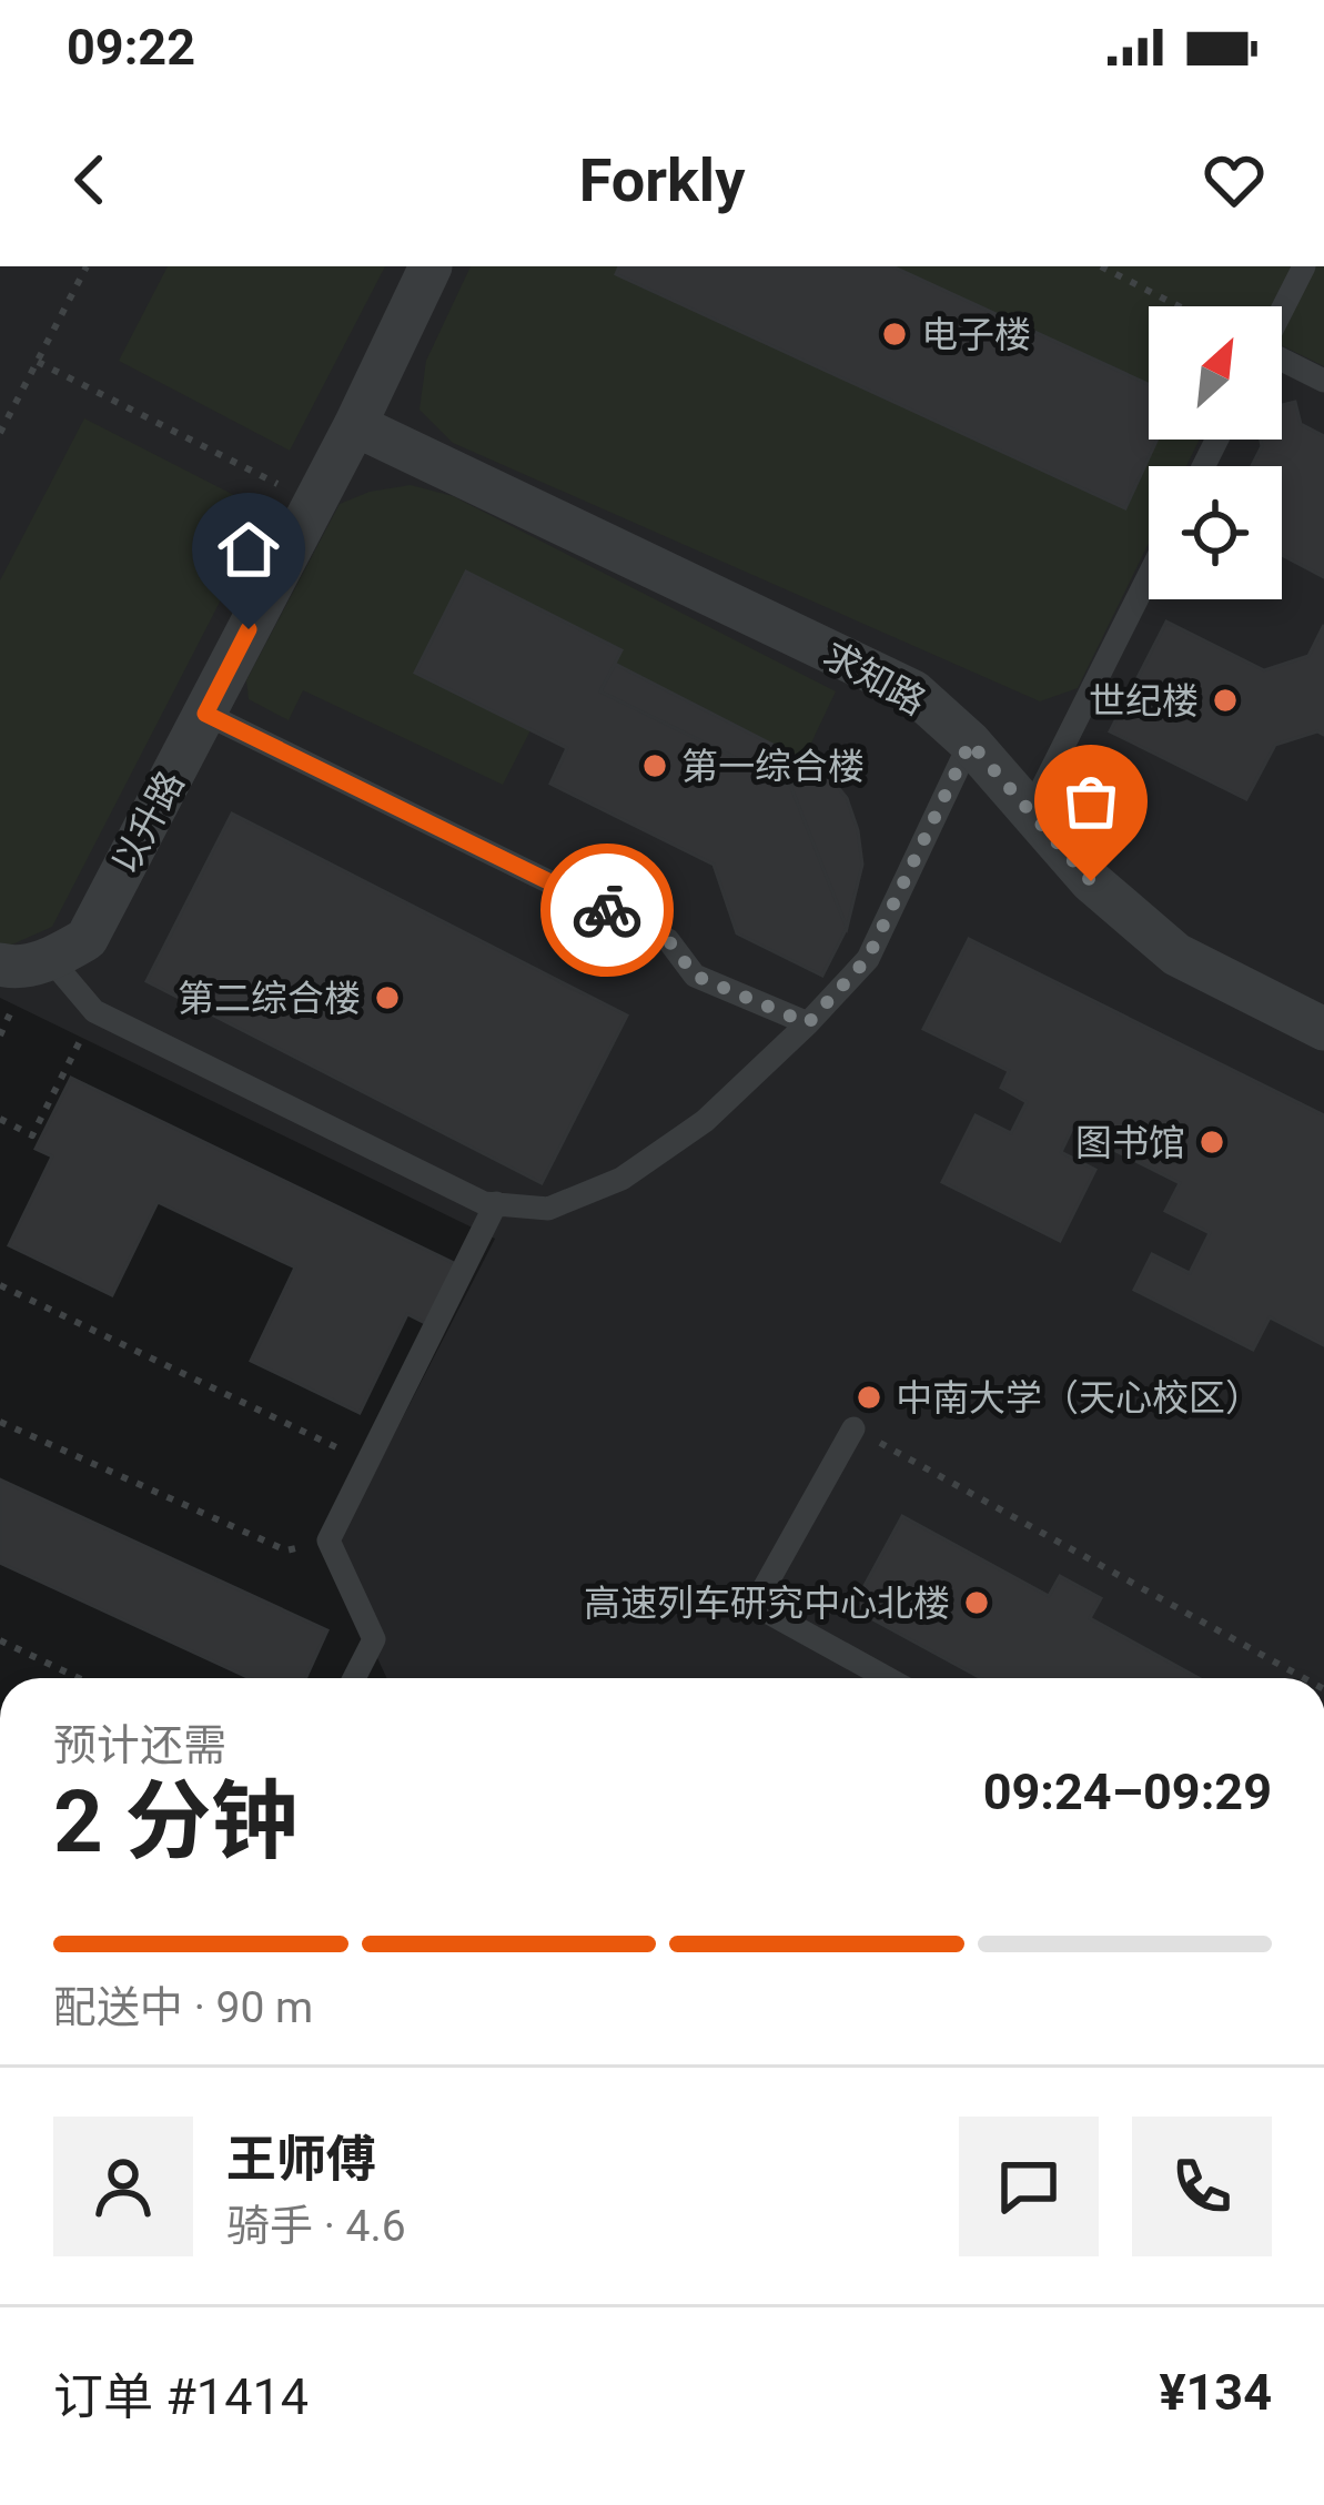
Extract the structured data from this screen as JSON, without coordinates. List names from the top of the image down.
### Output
{
  "streets": {
    "street": ["求知路", "以升路"]
  },
  "crossings": [
    ["求知路", "以升路"]
  ],
  "places": [
    "电子楼",
    "世纪楼",
    "第一综合楼",
    "第二综合楼",
    "图书馆",
    "中南大学（天心校区）",
    "高速列车研究中心北楼"
  ],
  "north": "top right",
  "page": {
    "status": "09:22",
    "header": "Forkly",
    "heading": ["2 分钟", "预计还需", "09:24–09:29"],
    "panel": [
      "王师傅",
      "骑手 · 4.6",
      "订单 #1414",
      "¥134"
    ],
    "bar": "配送中 · 90 m"
  }
}
